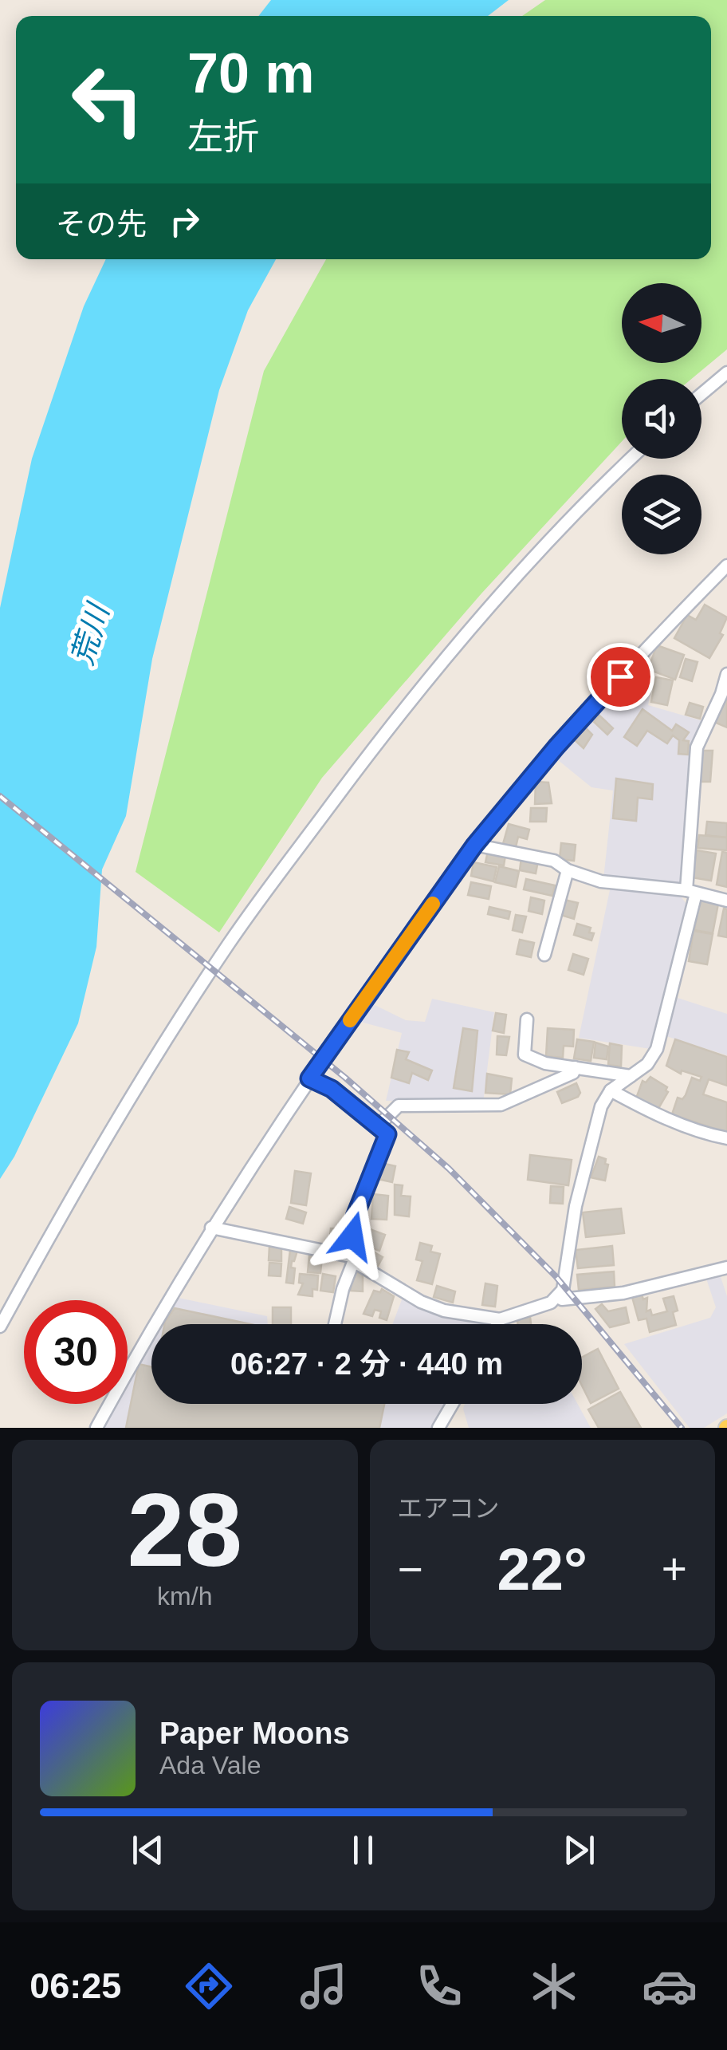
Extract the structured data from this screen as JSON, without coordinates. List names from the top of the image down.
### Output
{
  "water": ["荒川"],
  "north": "left",
  "page": {
    "turn": ["70 m", "左折"],
    "then": "その先",
    "limit": "30",
    "trip": "06:27 · 2 分 · 440 m",
    "tile": [
      ["28", "km/h"],
      "エアコン"
    ],
    "heat": ["−", "22°", "+"],
    "song": ["Paper Moons", "Ada Vale"],
    "tabs": "06:25"
  }
}
